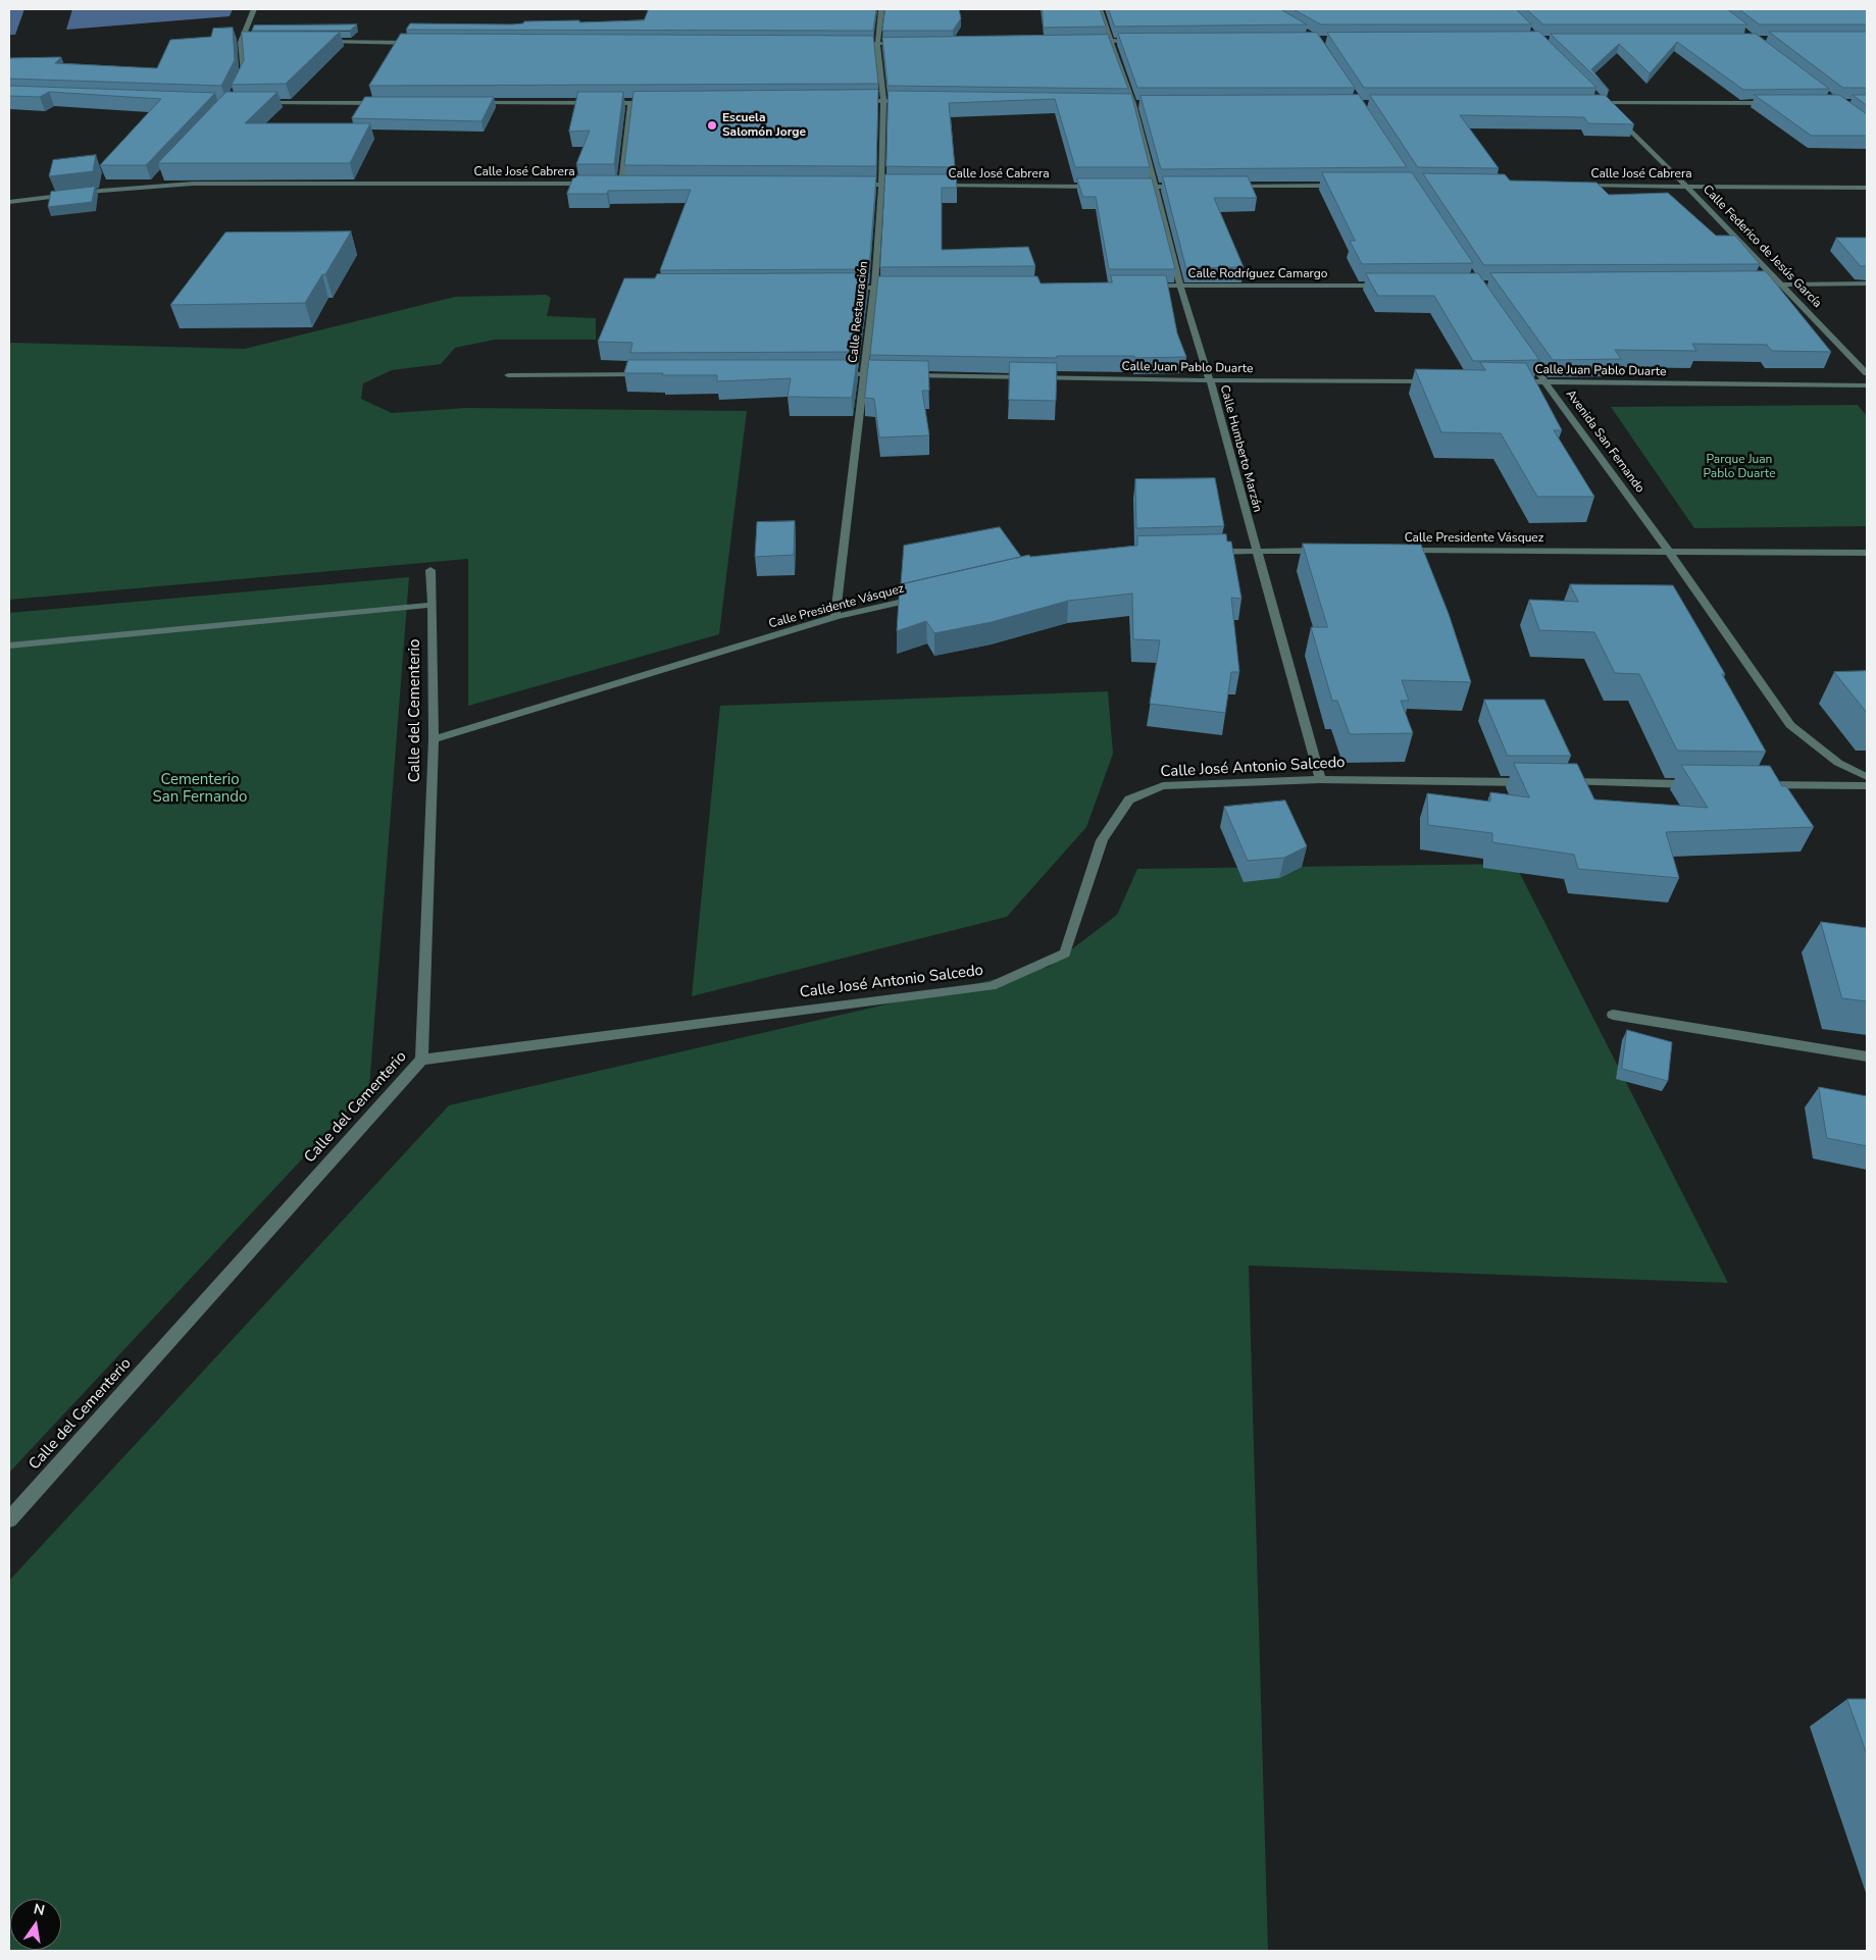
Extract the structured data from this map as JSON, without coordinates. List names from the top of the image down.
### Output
{
  "streets": {
    "street": [
      "Calle José Cabrera",
      "Calle Federico de Jesús García",
      "Calle Rodríguez Camargo",
      "Calle Restauración",
      "Calle Juan Pablo Duarte",
      "Avenida San Fernando",
      "Calle Humberto Marzán",
      "Calle Presidente Vásquez",
      "Calle del Cementerio",
      "Calle José Antonio Salcedo"
    ]
  },
  "crossings": [
    ["Calle José Cabrera", "Calle Federico de Jesús García"],
    ["Calle Rodríguez Camargo", "Calle Humberto Marzán"],
    ["Calle Restauración", "Calle Presidente Vásquez"],
    ["Calle Juan Pablo Duarte", "Avenida San Fernando"],
    ["Calle Juan Pablo Duarte", "Calle Humberto Marzán"],
    ["Avenida San Fernando", "Calle Presidente Vásquez"],
    ["Calle Humberto Marzán", "Calle José Antonio Salcedo"],
    ["Calle Presidente Vásquez", "Calle del Cementerio"],
    ["Calle del Cementerio", "Calle José Antonio Salcedo"]
  ],
  "parks": ["Parque Juan Pablo Duarte", "Cementerio San Fernando"],
  "places": ["Escuela Salomón Jorge"],
  "north": "top"
}
